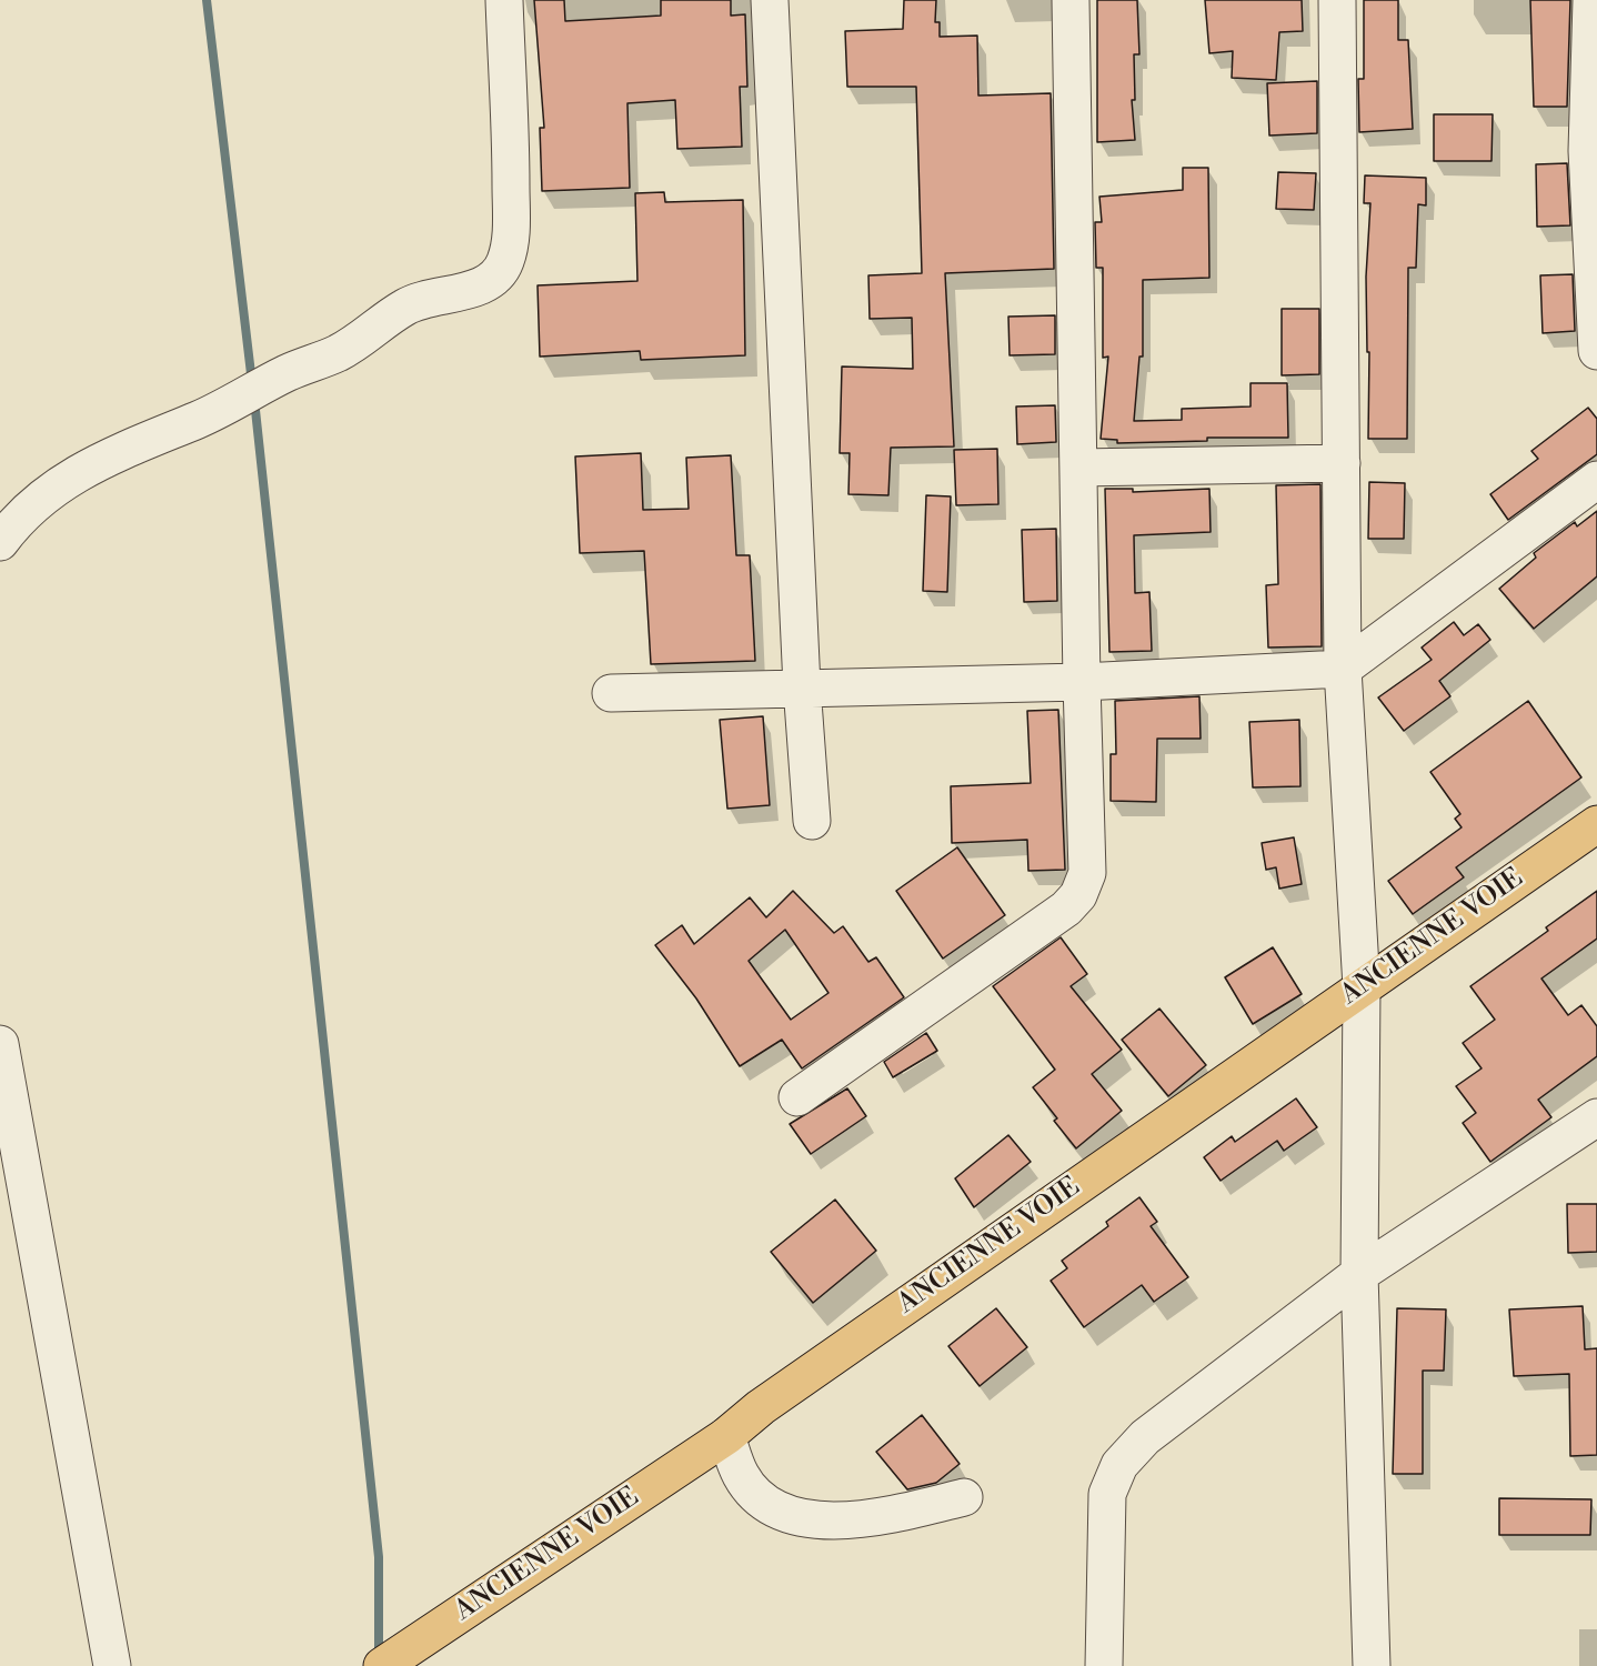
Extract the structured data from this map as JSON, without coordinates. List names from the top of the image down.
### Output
{
  "streets": {
    "main road": ["ANCIENNE VOIE"]
  }
}
